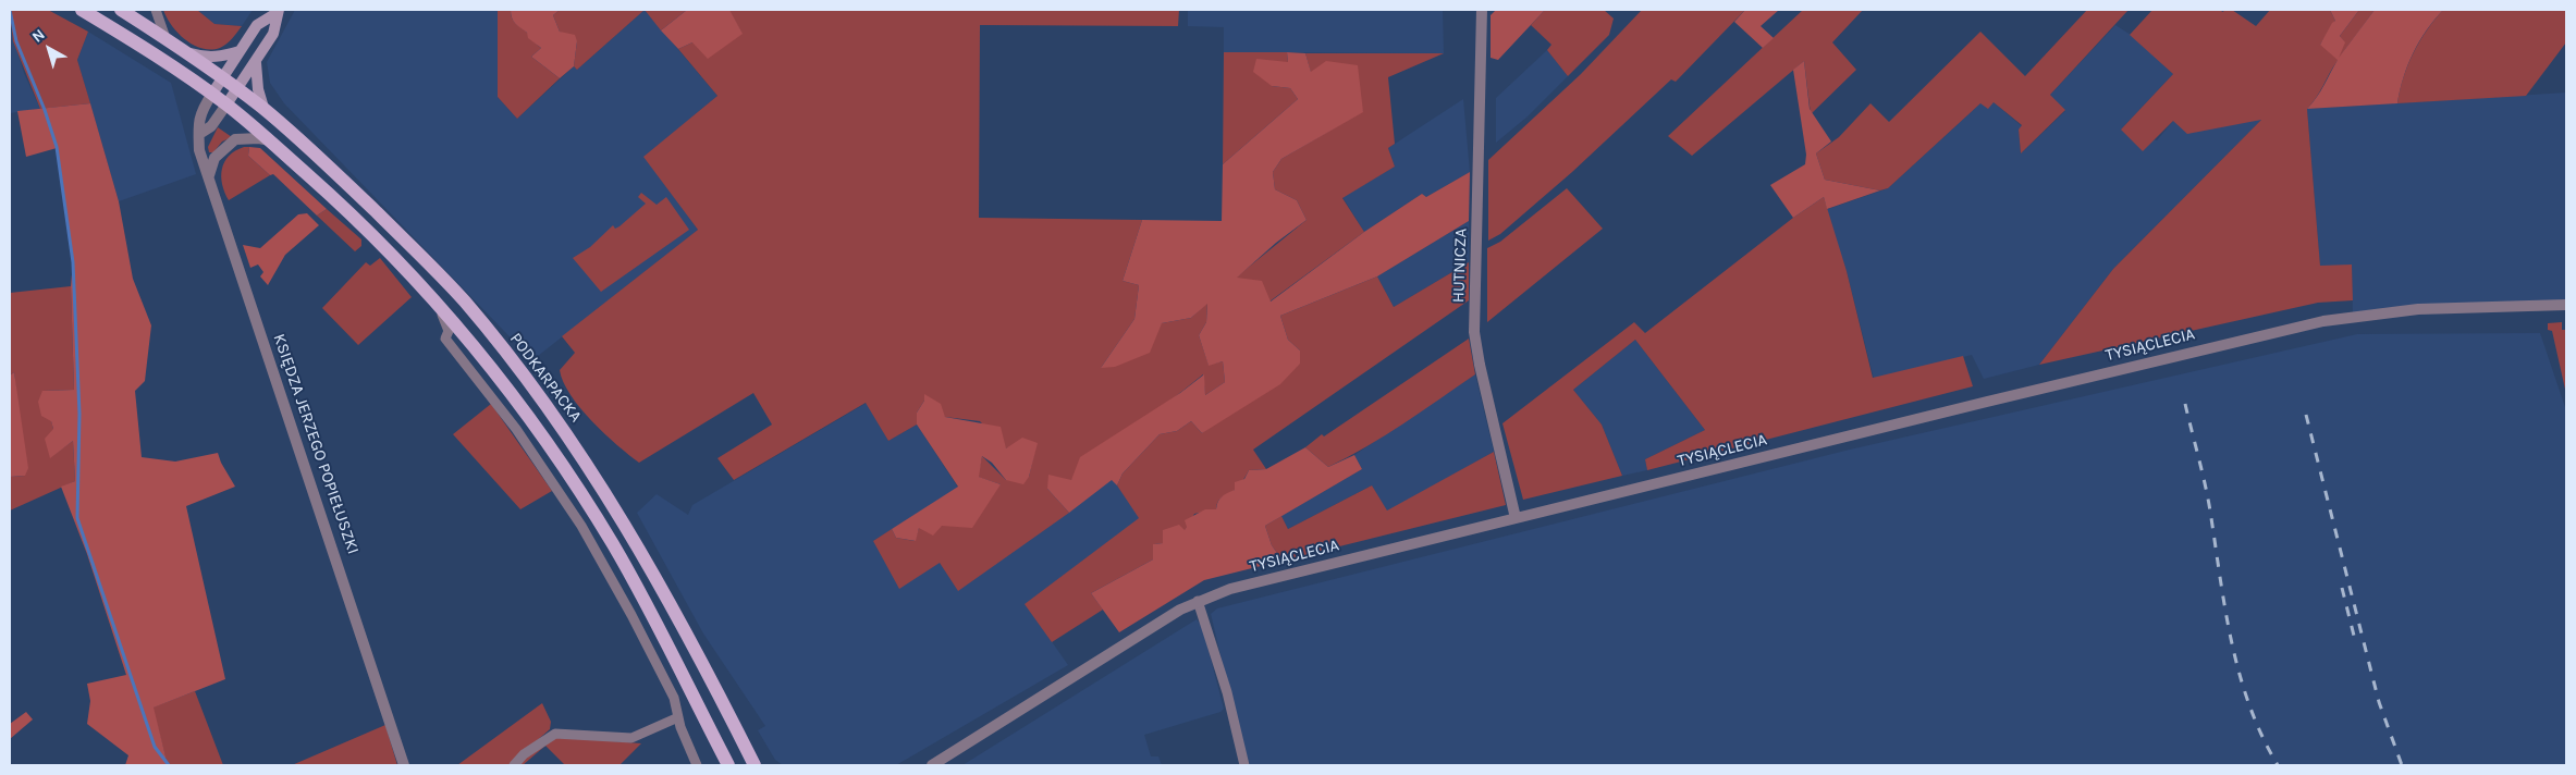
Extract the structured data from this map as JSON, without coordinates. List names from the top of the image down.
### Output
{
  "streets": {
    "main road": ["PODKARPACKA", "KSIĘDZA JERZEGO POPIEŁUSZKI"],
    "street": ["HUTNICZA", "TYSIĄCLECIA"]
  },
  "crossings": [
    ["HUTNICZA", "TYSIĄCLECIA"],
    ["PODKARPACKA", "KSIĘDZA JERZEGO POPIEŁUSZKI"]
  ],
  "north": "top left"
}
